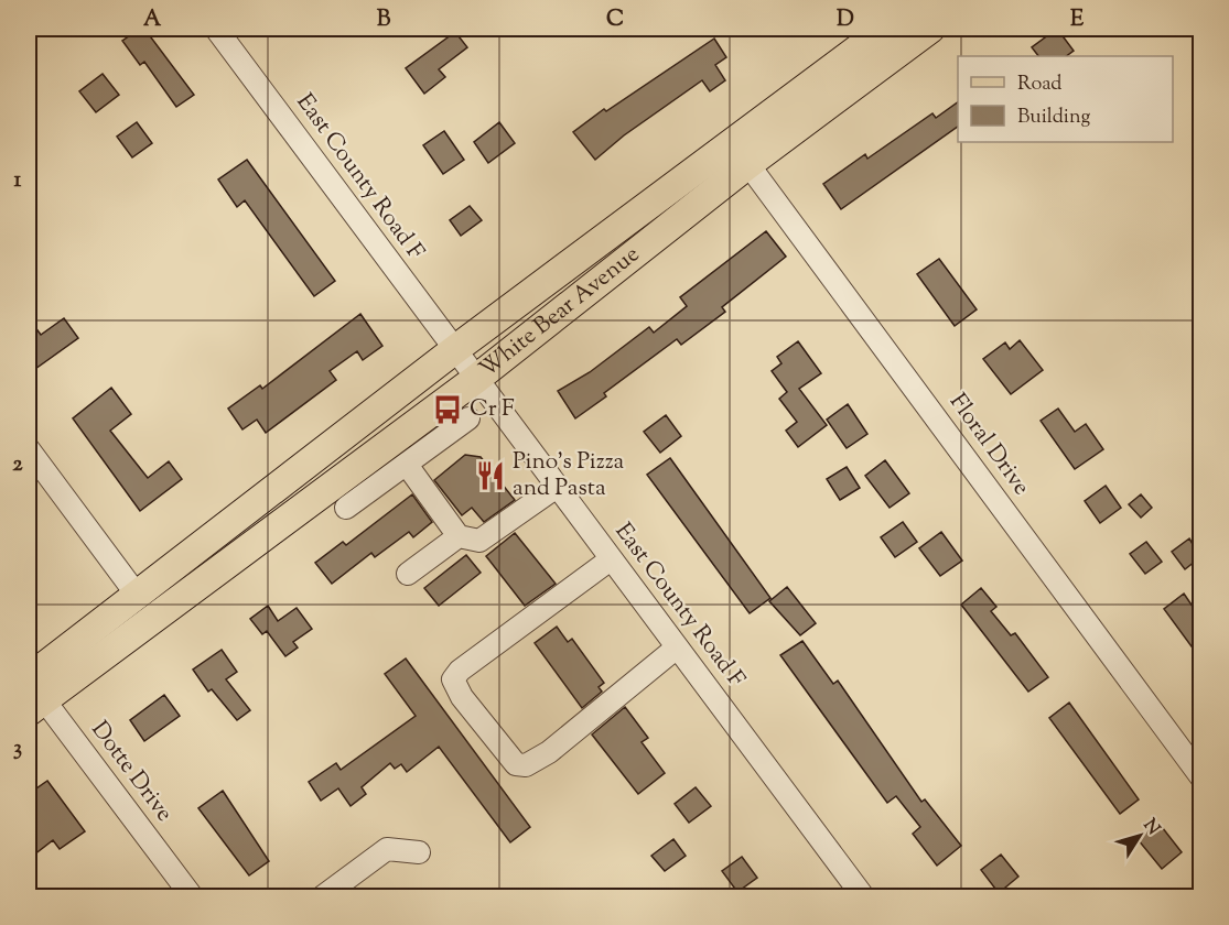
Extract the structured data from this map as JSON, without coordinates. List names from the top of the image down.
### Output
{
  "streets": {
    "main road": ["White Bear Avenue"],
    "street": ["East County Road F", "Floral Drive", "Dotte Drive"]
  },
  "crossings": [
    ["East County Road F", "White Bear Avenue"],
    ["White Bear Avenue", "Floral Drive"],
    ["White Bear Avenue", "Dotte Drive"]
  ],
  "places": {
    "bus stop": ["Cr F"],
    "restaurant": ["Pino's Pizza and Pasta"]
  },
  "legend": ["Road", "Building"],
  "north": "top right",
  "grid": {
    "columns": [
      "A",
      "B",
      "C",
      "D",
      "E"
    ],
    "rows": ["1", "2", "3"]
  }
}
